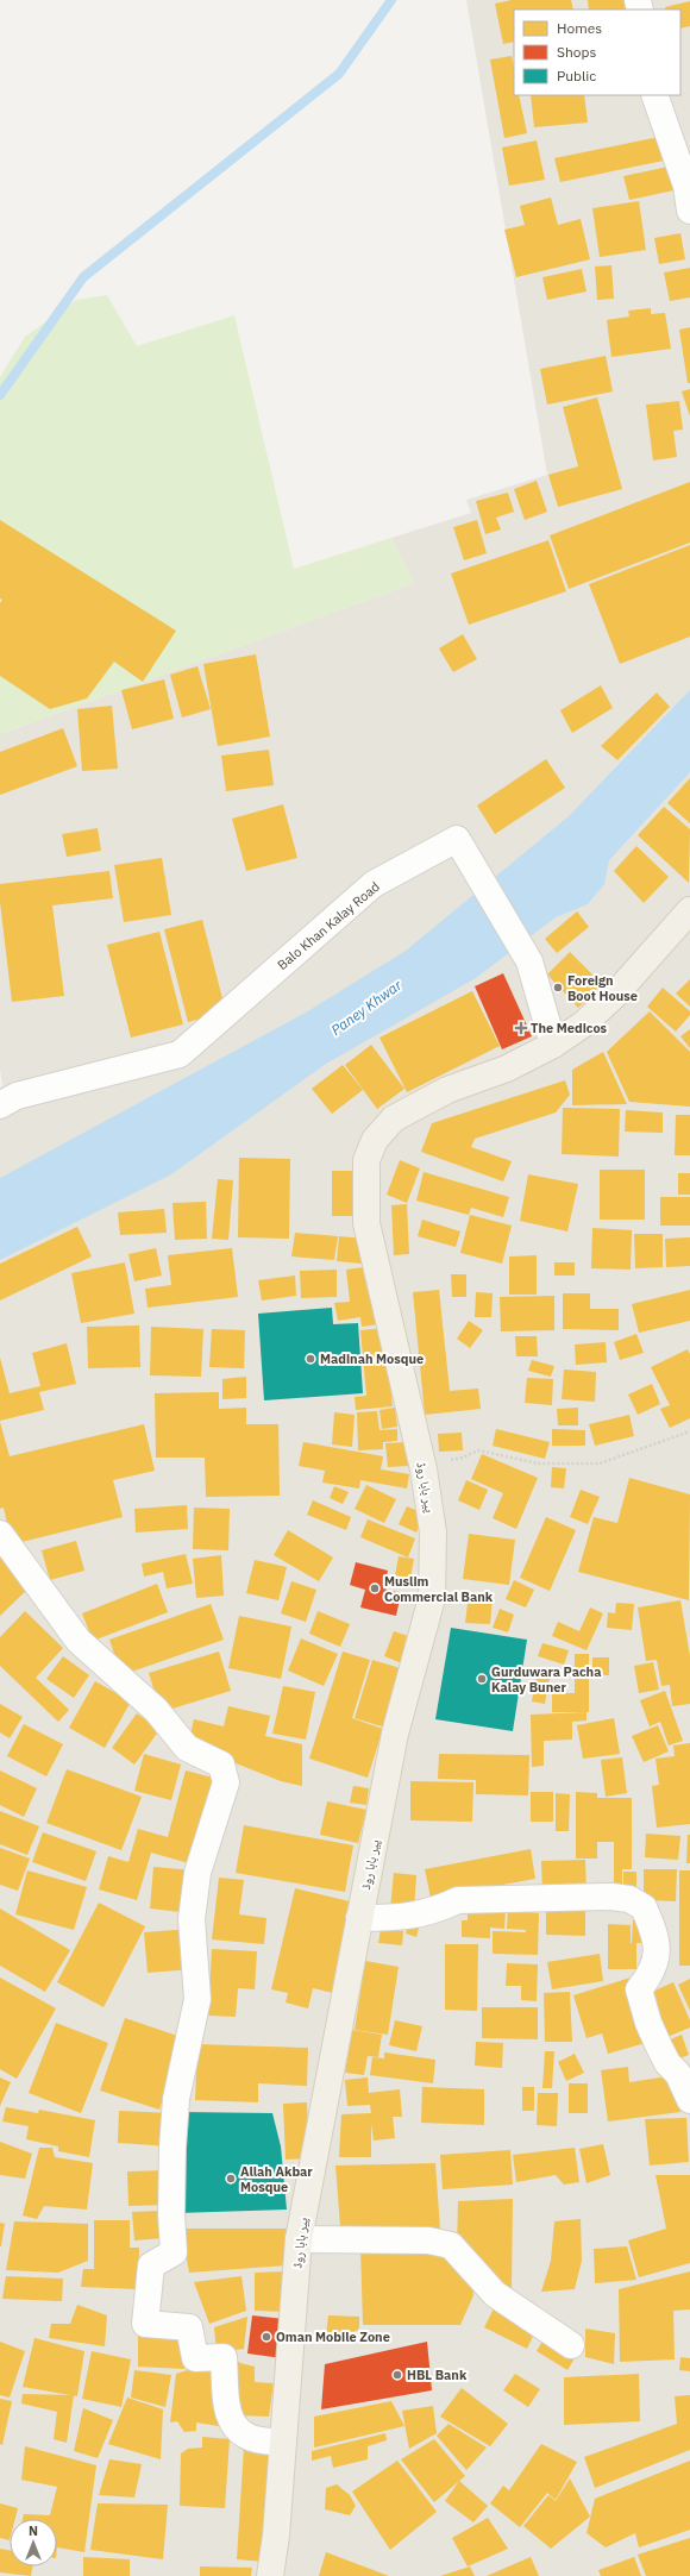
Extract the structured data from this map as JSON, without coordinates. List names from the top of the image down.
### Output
{
  "streets": {
    "main road": ["پیر بابا روڈ"],
    "street": ["Balo Khan Kalay Road"]
  },
  "crossings": [
    ["Balo Khan Kalay Road", "پیر بابا روڈ"]
  ],
  "water": ["Paney Khwar"],
  "places": {
    "other": [
      "Foreign Boot House",
      "Madinah Mosque",
      "Muslim Commercial Bank",
      "Gurduwara Pacha Kalay Buner",
      "Allah Akbar Mosque",
      "Oman Mobile Zone",
      "HBL Bank"
    ],
    "health": ["The Medicos"]
  },
  "legend": ["Homes", "Shops", "Public"],
  "north": "top"
}
